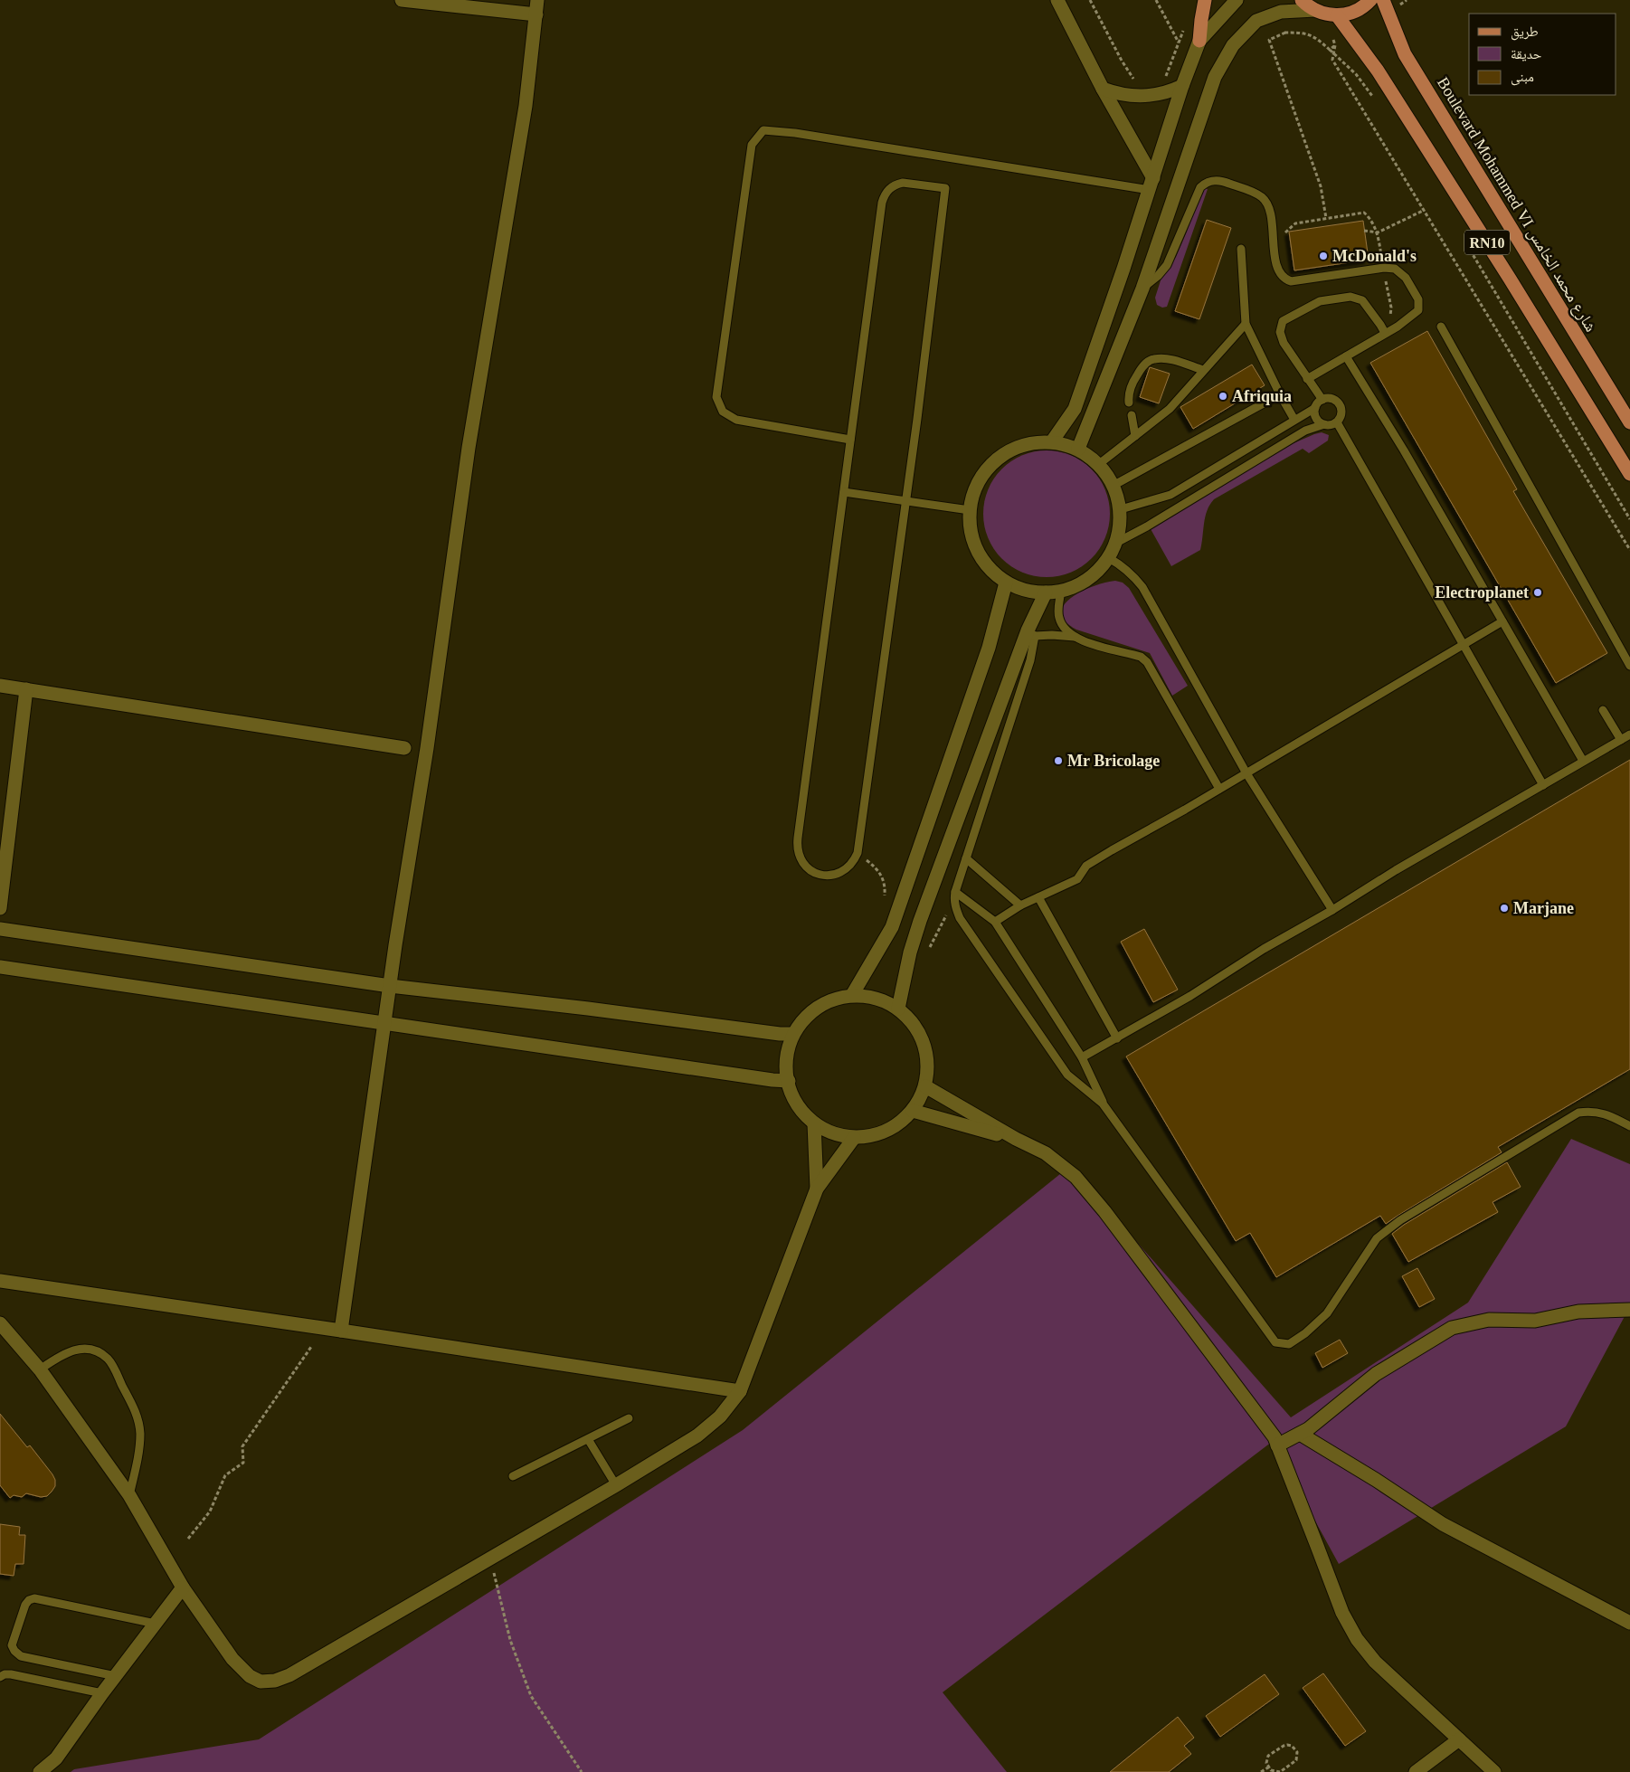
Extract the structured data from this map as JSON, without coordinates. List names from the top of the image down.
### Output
{
  "streets": {
    "main road": ["Boulevard Mohammed VI شارع محمد الخامس", "RN10"]
  },
  "places": [
    "McDonald's",
    "Afriquia",
    "Electroplanet",
    "Mr Bricolage",
    "Marjane"
  ],
  "legend": ["طريق", "حديقة", "مبنى"]
}
